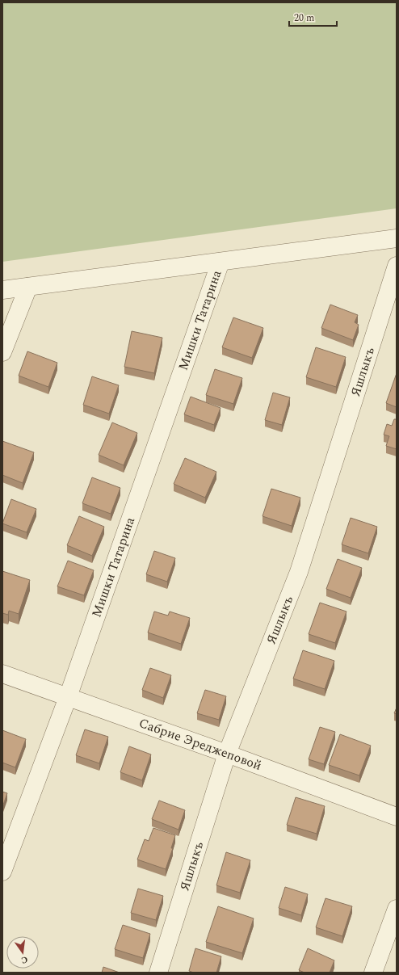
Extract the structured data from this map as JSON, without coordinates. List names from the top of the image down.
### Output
{
  "streets": {
    "street": ["Мишки Татарина", "Яшлыкъ", "Сабрие Эреджеповой"]
  },
  "crossings": [
    ["Мишки Татарина", "Сабрие Эреджеповой"],
    ["Яшлыкъ", "Сабрие Эреджеповой"]
  ],
  "scale_bar": "20 m",
  "north": "bottom"
}
